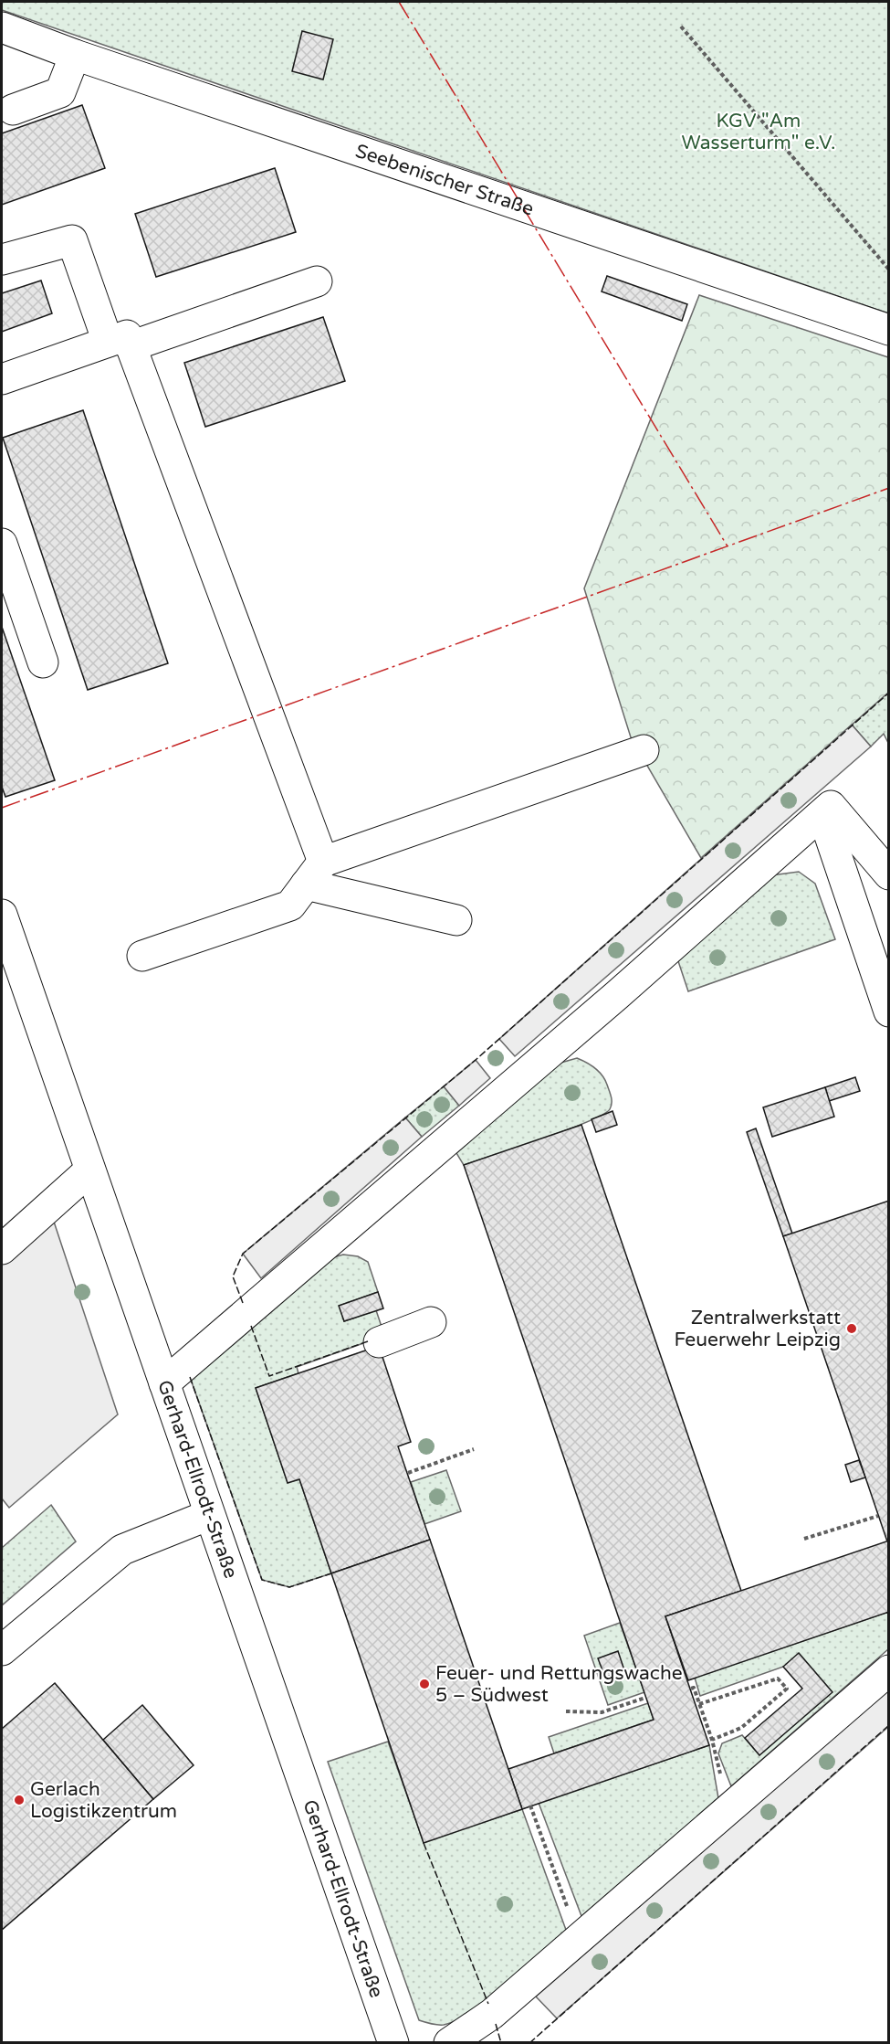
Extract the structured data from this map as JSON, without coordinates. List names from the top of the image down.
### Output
{
  "streets": {
    "main road": ["Seebenischer Straße", "Gerhard-Ellrodt-Straße"]
  },
  "parks": ["KGV \"Am Wasserturm\" e.V."],
  "places": ["Zentralwerkstatt Feuerwehr Leipzig", "Feuer- und Rettungswache 5 – Südwest", "Gerlach Logistikzentrum"]
}
